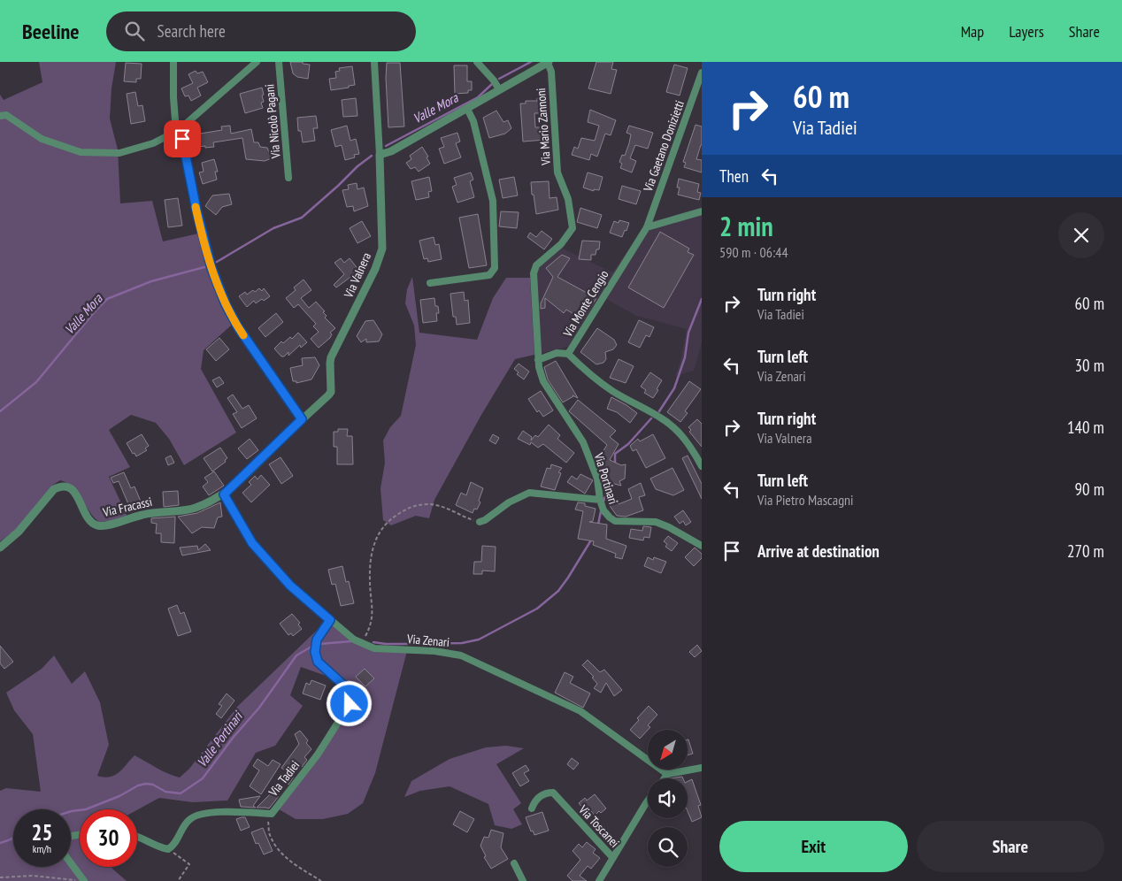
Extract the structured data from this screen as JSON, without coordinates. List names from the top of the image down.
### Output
{
  "streets": {
    "street": [
      "Via Nicolò Pagani",
      "Via Mario Zannoni",
      "Via Gaetano Donizietti",
      "Via Valnera",
      "Via Monte Cengio",
      "Via Portinari",
      "Via Fracassi",
      "Via Zenari",
      "Via Tadiei",
      "Via Toscanei"
    ]
  },
  "crossings": [
    ["Via Mario Zannoni", "Via Portinari"],
    ["Via Gaetano Donizietti", "Via Monte Cengio"],
    ["Via Valnera", "Via Fracassi"],
    ["Via Valnera", "Via Zenari"],
    ["Via Fracassi", "Via Zenari"],
    ["Via Zenari", "Via Tadiei"]
  ],
  "water": ["Valle Mora", "Valle Portinari"],
  "north": "bottom left",
  "page": {
    "header": "Beeline",
    "search": "Search here",
    "nav": ["Map", "Layers", "Share"],
    "turn": ["60 m", "Via Tadiei"],
    "then": "Then",
    "heading": ["2 min", "590 m · 06:44"],
    "list": [
      {
        "name": "Turn right",
        "note": "Via Tadiei",
        "value": "60 m"
      },
      {
        "name": "Turn left",
        "note": "Via Zenari",
        "value": "30 m"
      },
      {
        "name": "Turn right",
        "note": "Via Valnera",
        "value": "140 m"
      },
      {
        "name": "Turn left",
        "note": "Via Pietro Mascagni",
        "value": "90 m"
      },
      {
        "name": "Arrive at destination",
        "value": "270 m"
      }
    ],
    "speed": "25 km/h",
    "limit": "30",
    "buttons": ["Exit", "Share"]
  }
}
